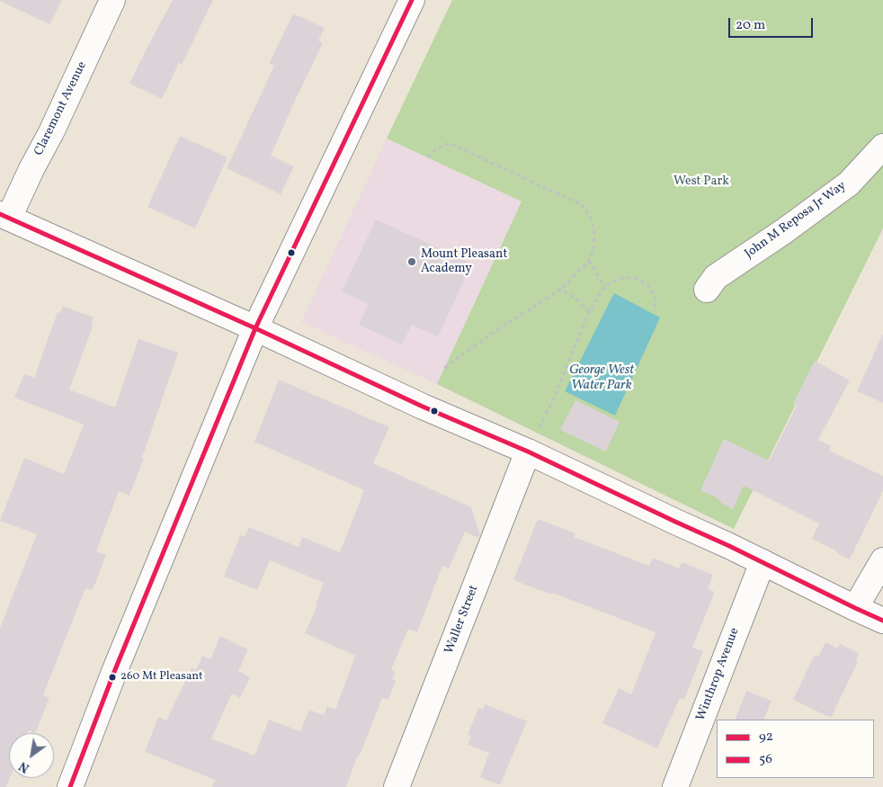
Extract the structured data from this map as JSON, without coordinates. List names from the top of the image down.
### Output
{
  "streets": {
    "main road": [
      "Claremont Avenue",
      "John M Reposa Jr Way",
      "Waller Street",
      "Winthrop Avenue"
    ]
  },
  "water": ["George West Water Park"],
  "parks": ["West Park"],
  "places": ["Mount Pleasant Academy", "260 Mt Pleasant"],
  "lines": ["transit line 92", "transit line 56"],
  "legend": ["92", "56"],
  "scale_bar": "20 m",
  "north": "bottom left"
}
